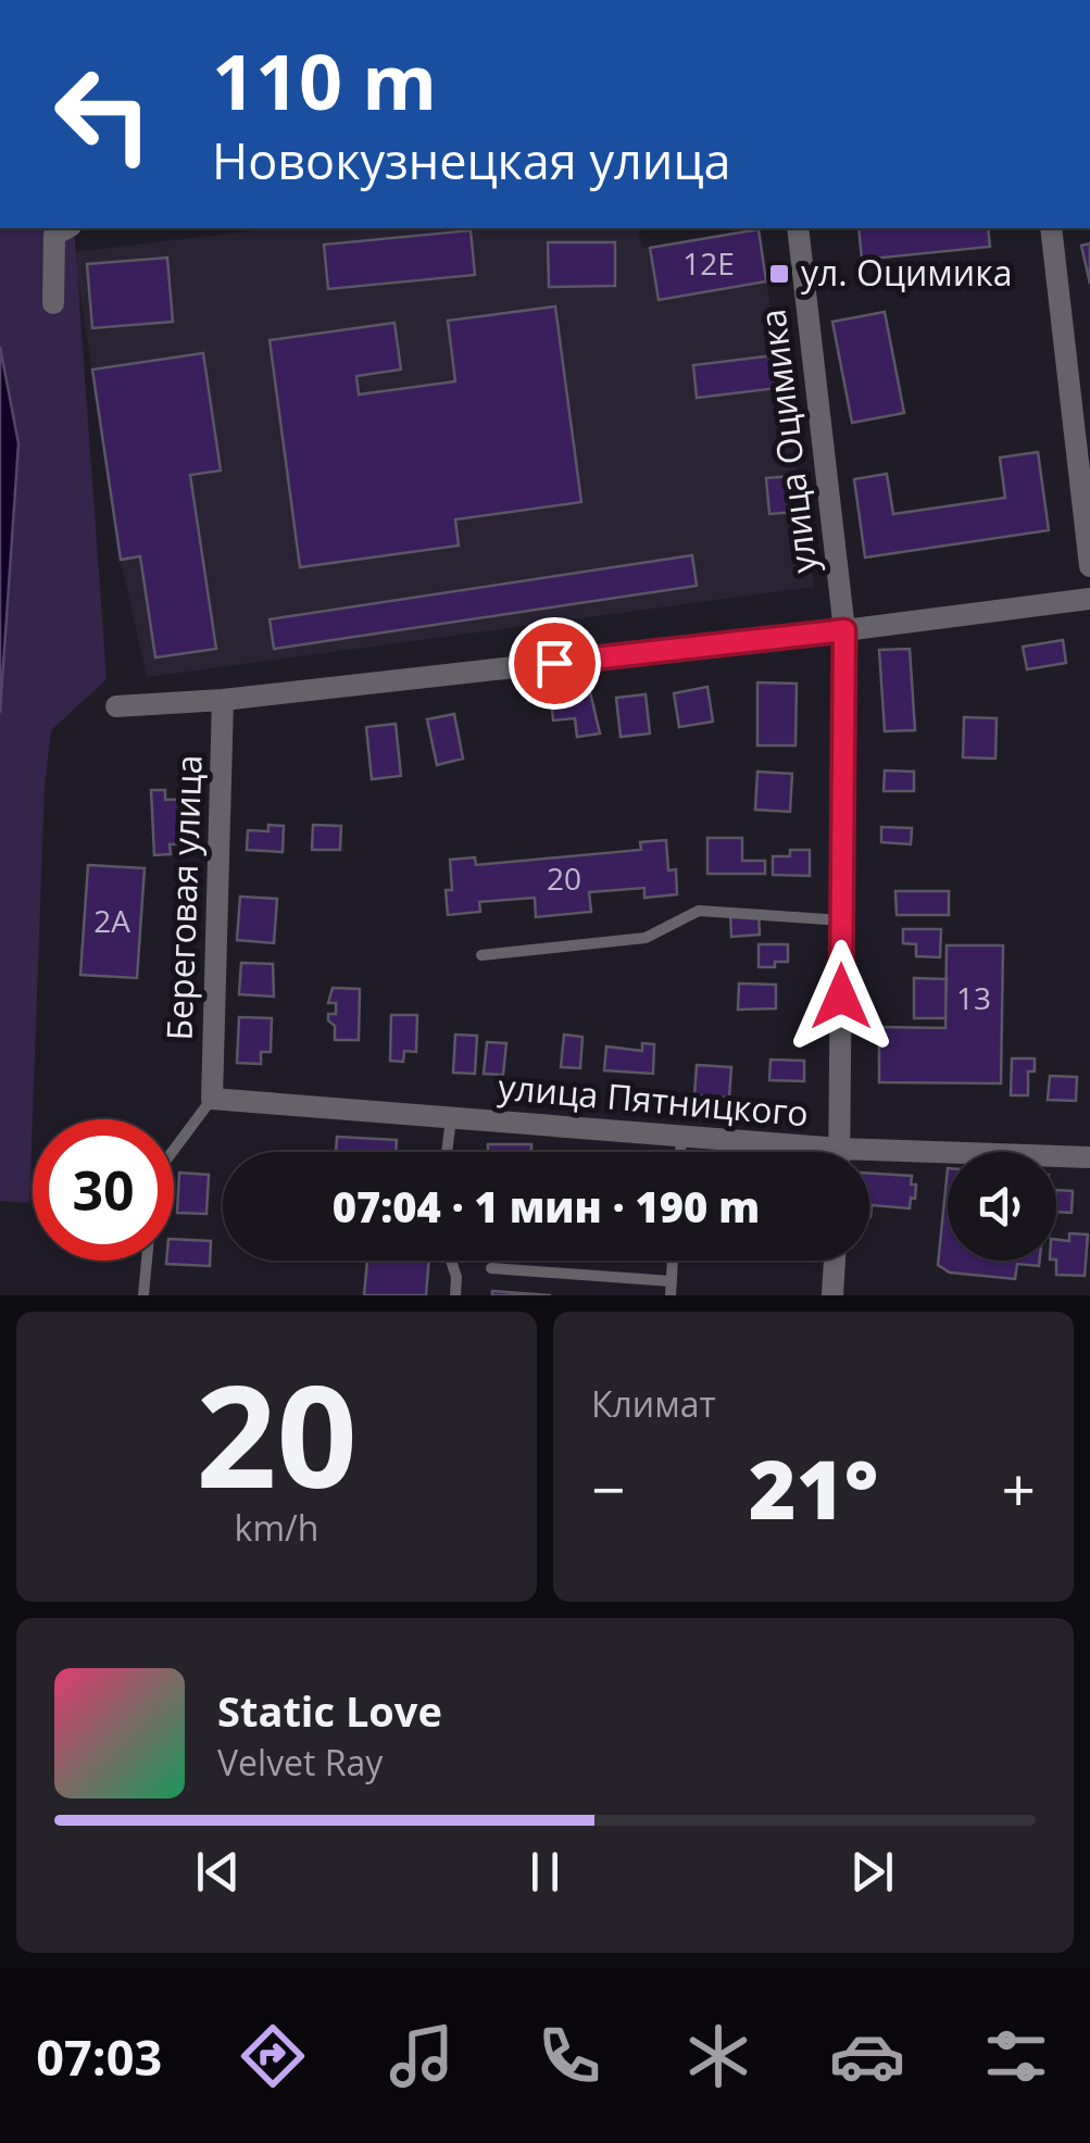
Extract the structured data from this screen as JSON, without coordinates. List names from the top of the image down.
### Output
{
  "streets": {
    "street": ["улица Оцимика", "Береговая улица", "улица Пятницкого"]
  },
  "crossings": [
    ["Береговая улица", "улица Пятницкого"]
  ],
  "places": {
    "transit": ["ул. Оцимика"]
  },
  "house_numbers": [
    "12Е",
    "20",
    "2А",
    "13"
  ],
  "page": {
    "turn": ["110 m", "Новокузнецкая улица"],
    "limit": "30",
    "trip": "07:04 · 1 мин · 190 m",
    "tile": [
      ["20", "km/h"],
      "Климат"
    ],
    "heat": ["−", "21°", "+"],
    "song": ["Static Love", "Velvet Ray"],
    "tabs": "07:03"
  }
}
